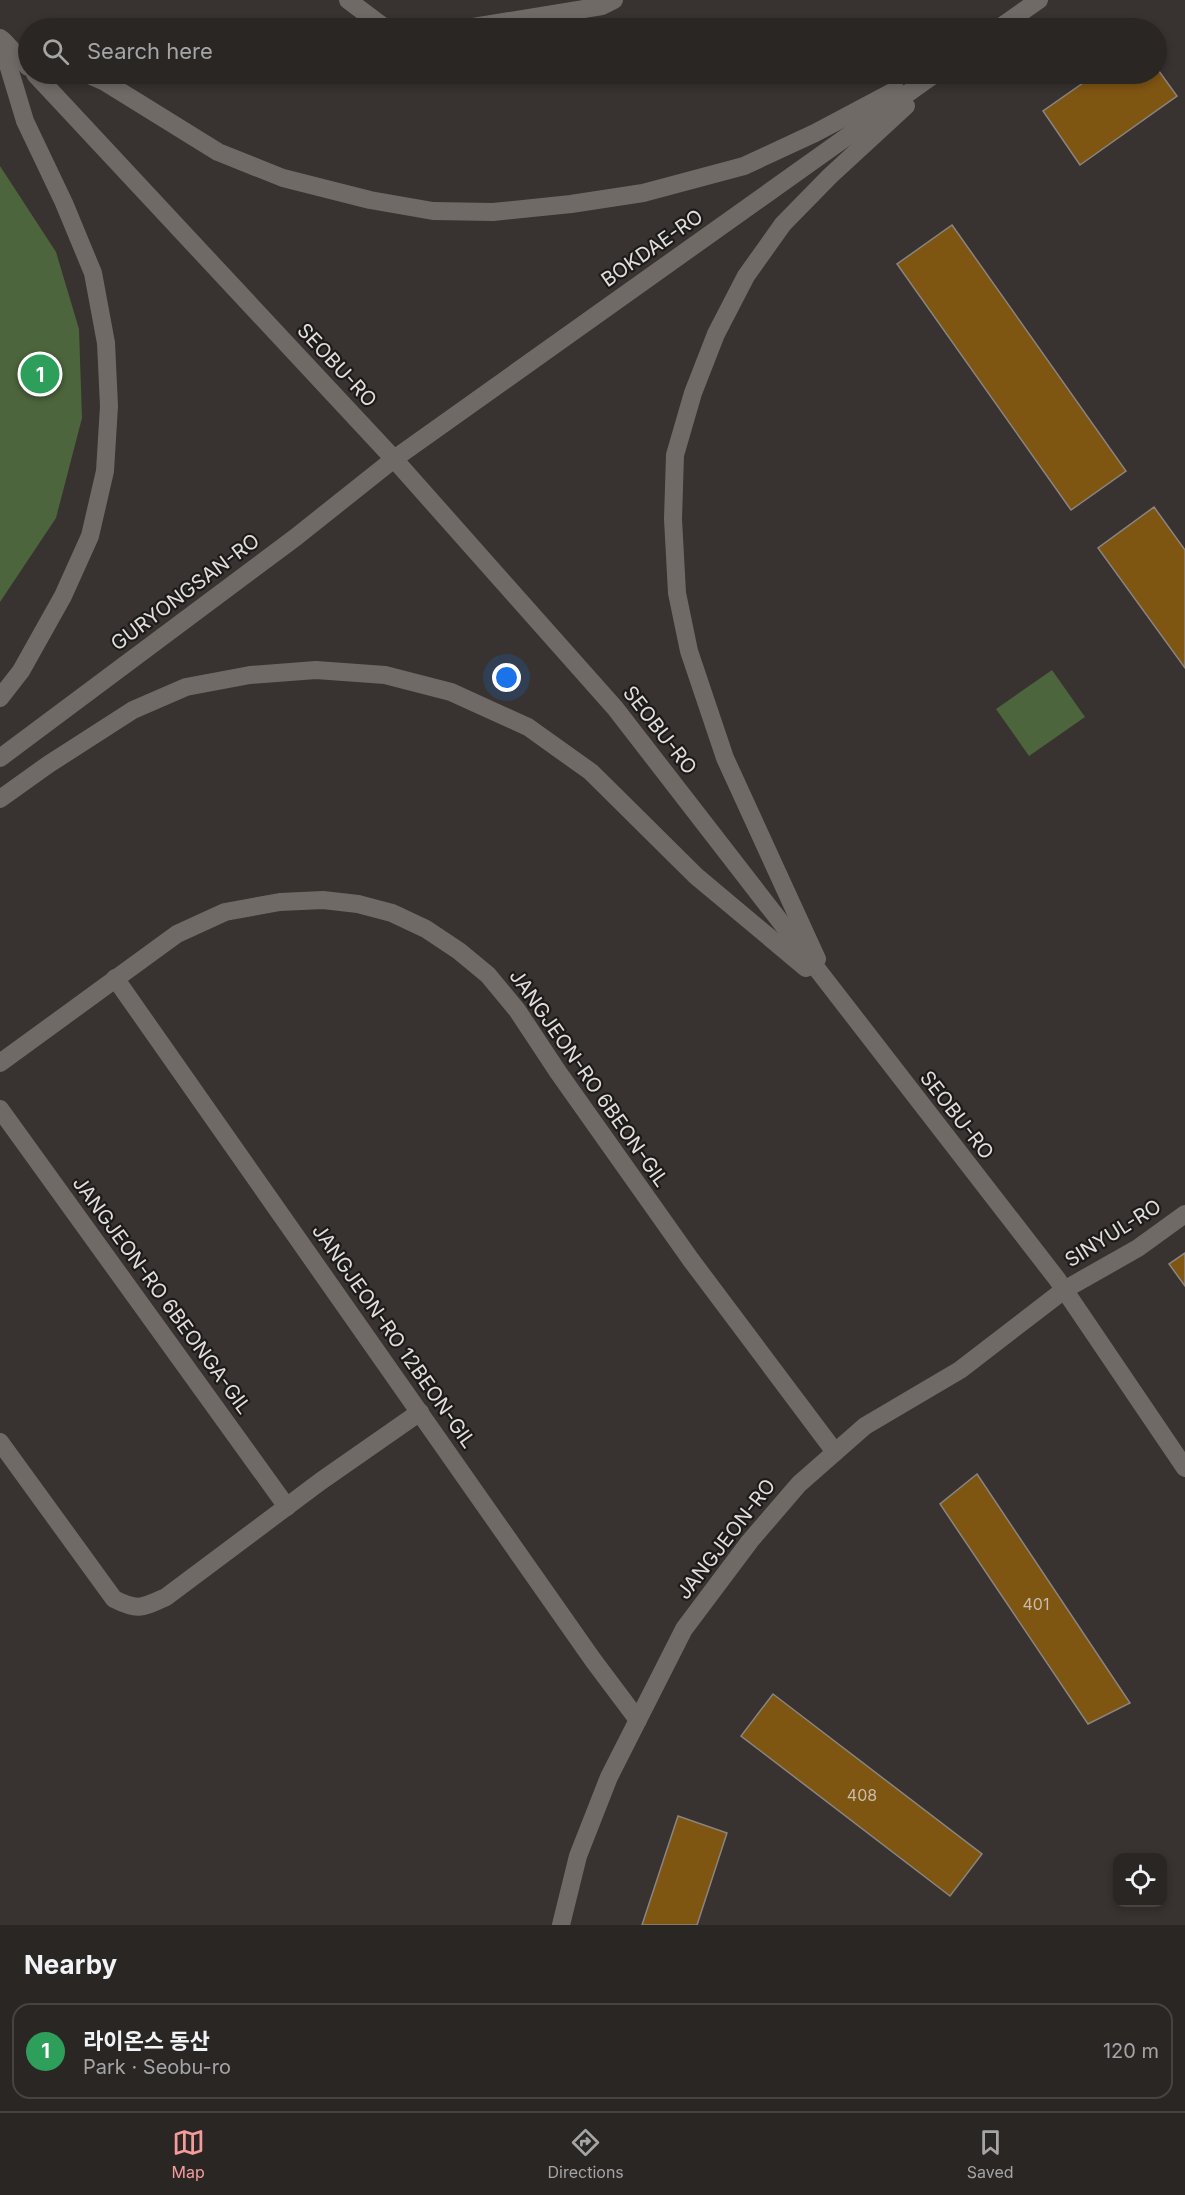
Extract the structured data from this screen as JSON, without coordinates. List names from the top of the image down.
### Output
{
  "streets": {
    "street": [
      "BOKDAE-RO",
      "SEOBU-RO",
      "GURYONGSAN-RO",
      "JANGJEON-RO 6BEON-GIL",
      "SINYUL-RO",
      "JANGJEON-RO 6BEONGA-GIL",
      "JANGJEON-RO 12BEON-GIL",
      "JANGJEON-RO"
    ]
  },
  "crossings": [
    ["BOKDAE-RO", "SEOBU-RO"],
    ["BOKDAE-RO", "GURYONGSAN-RO"],
    ["SEOBU-RO", "GURYONGSAN-RO"],
    ["SEOBU-RO", "SINYUL-RO"],
    ["SEOBU-RO", "JANGJEON-RO"],
    ["JANGJEON-RO 6BEON-GIL", "JANGJEON-RO 12BEON-GIL"],
    ["JANGJEON-RO 6BEON-GIL", "JANGJEON-RO"],
    ["SINYUL-RO", "JANGJEON-RO"],
    ["JANGJEON-RO 12BEON-GIL", "JANGJEON-RO"]
  ],
  "house_numbers": ["401", "408"],
  "page": {
    "search": "Search here",
    "pins": "1",
    "heading": "Nearby",
    "list": [
      {
        "mark": "1",
        "name": "라이온스 동산",
        "note": "Park · Seobu-ro",
        "value": "120 m"
      }
    ],
    "nav": ["Map", "Directions", "Saved"]
  }
}
